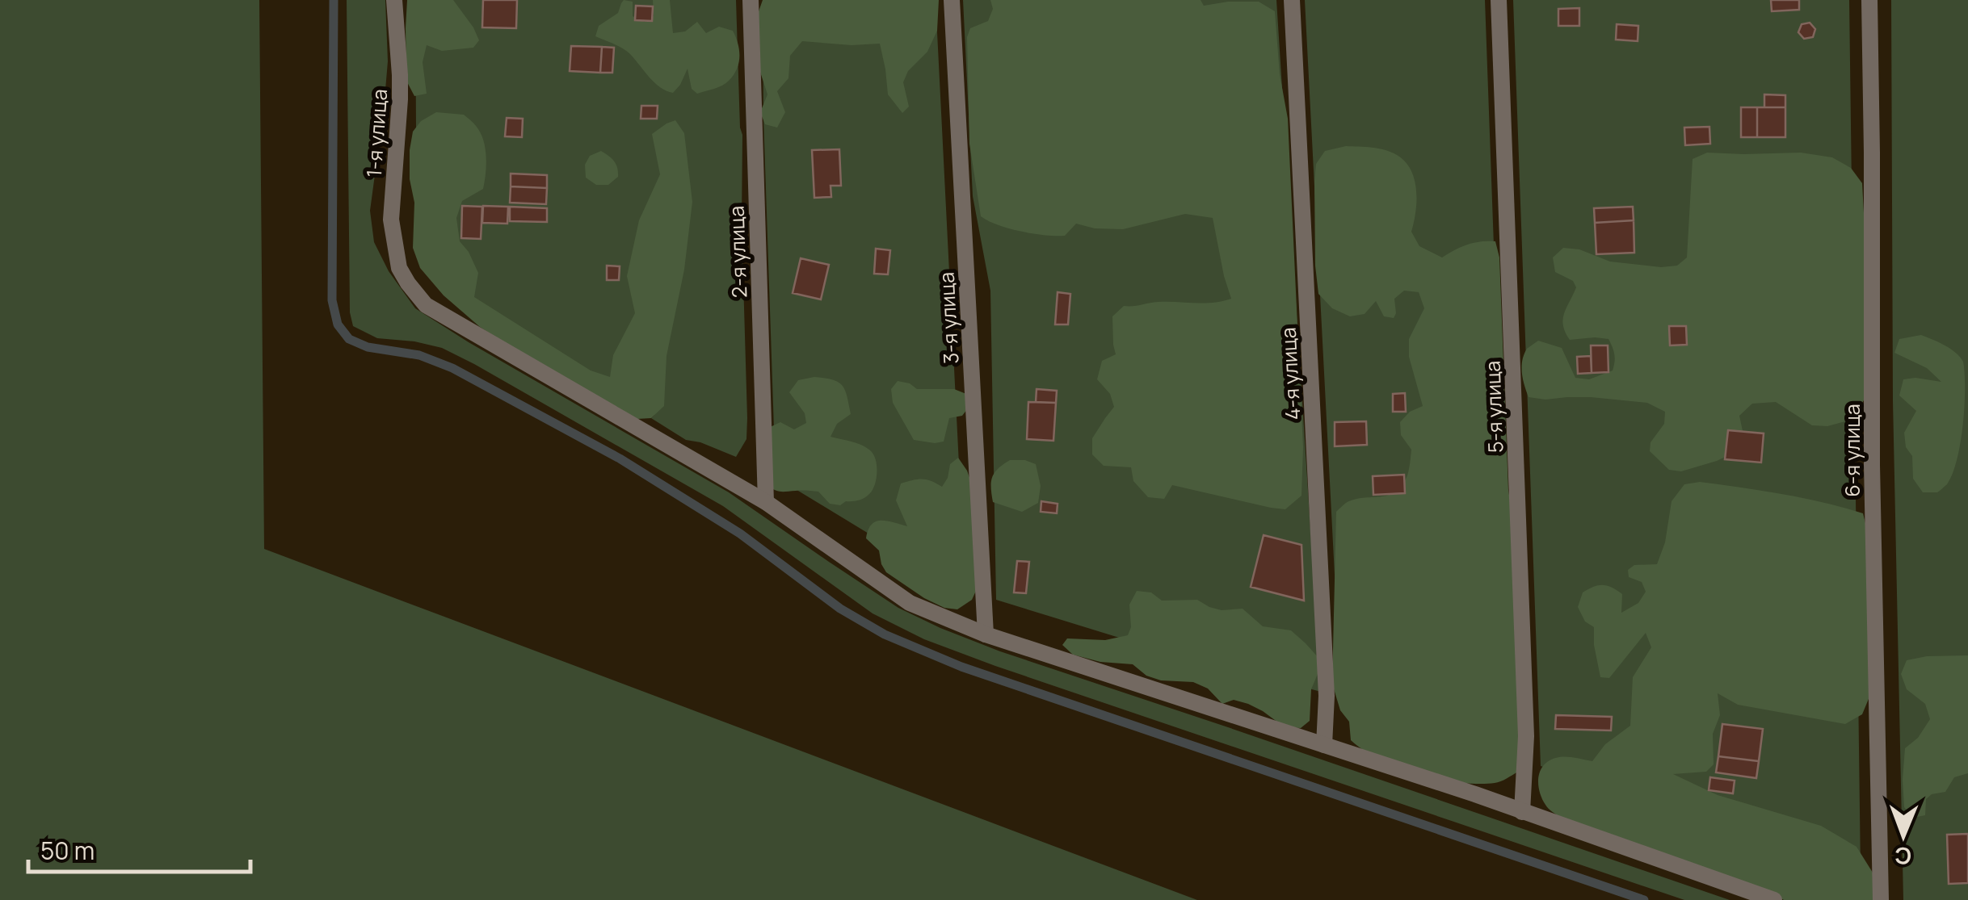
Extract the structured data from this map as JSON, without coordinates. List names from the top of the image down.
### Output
{
  "streets": {
    "street": [
      "1-я улица",
      "2-я улица",
      "3-я улица",
      "4-я улица",
      "5-я улица",
      "6-я улица"
    ]
  },
  "crossings": [
    ["1-я улица", "2-я улица"]
  ],
  "scale_bar": "50 m",
  "north": "bottom"
}
